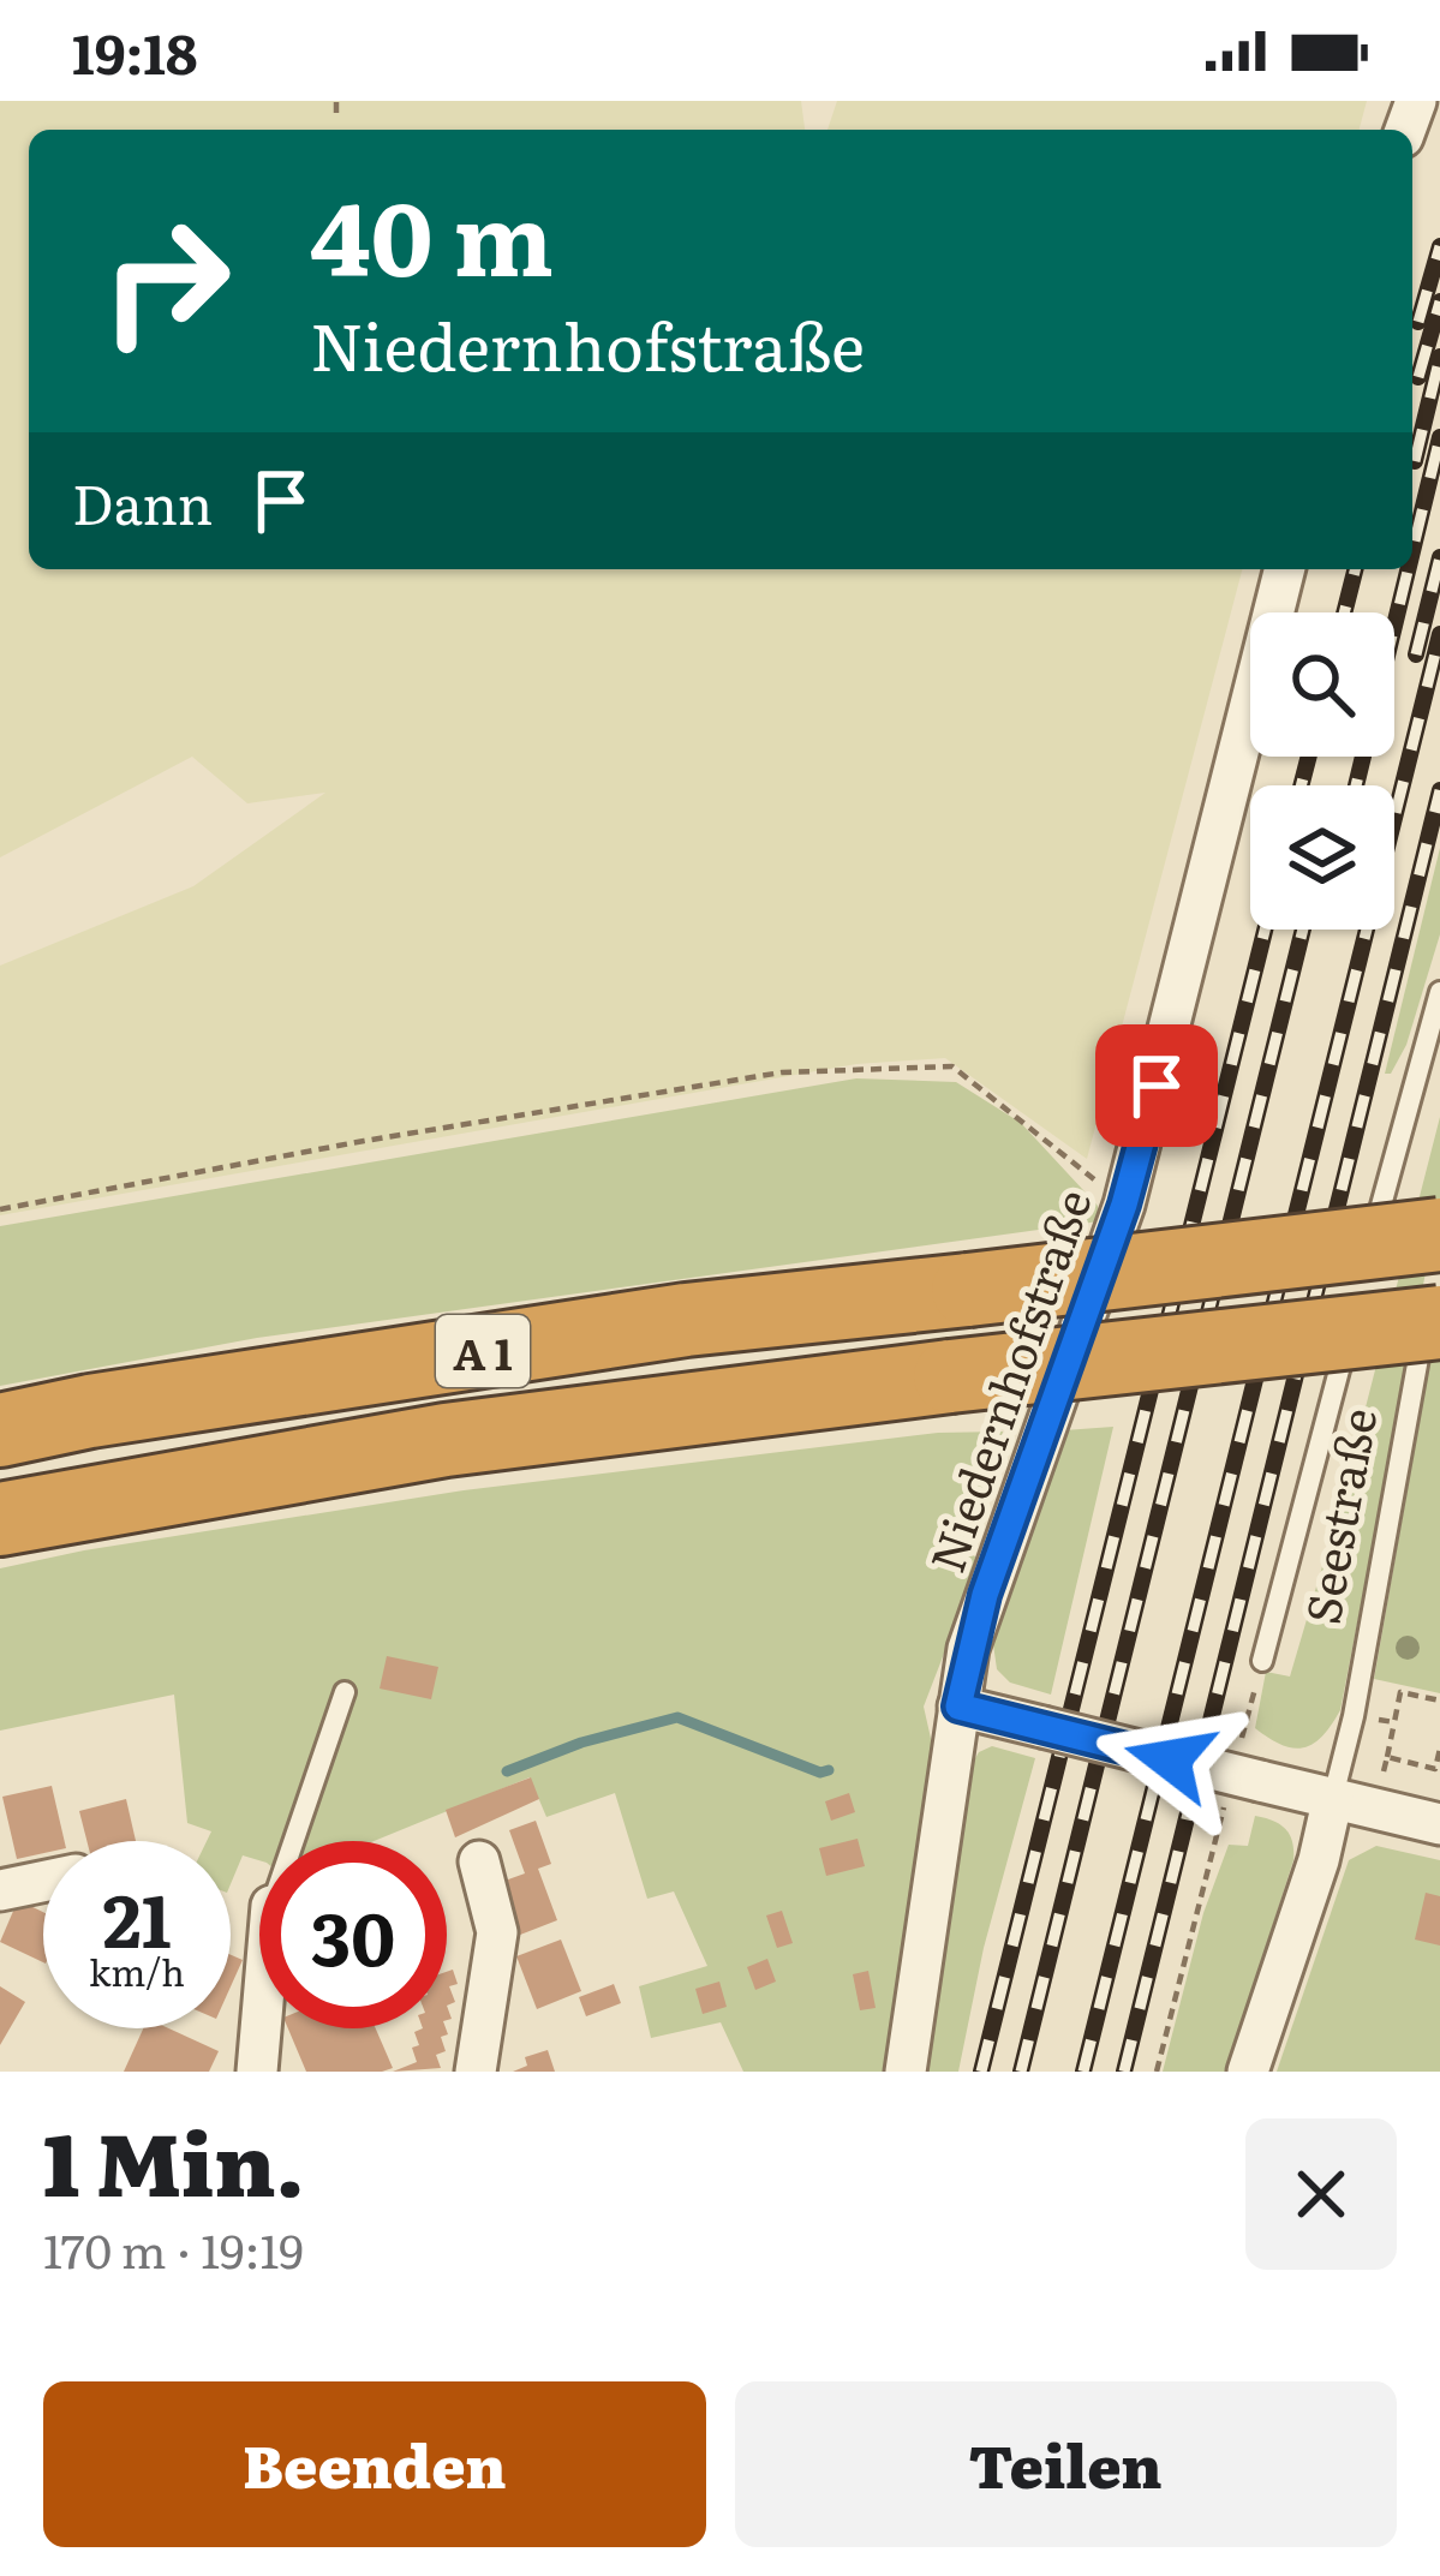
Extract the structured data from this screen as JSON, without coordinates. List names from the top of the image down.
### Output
{
  "streets": {
    "highway": ["A 1"],
    "street": ["Niedernhofstraße", "Seestraße"]
  },
  "crossings": [
    ["A 1", "Seestraße"]
  ],
  "page": {
    "status": "19:18",
    "turn": ["40 m", "Niedernhofstraße"],
    "then": "Dann",
    "speed": "21 km/h",
    "limit": "30",
    "heading": ["1 Min.", "170 m · 19:19"],
    "buttons": ["Beenden", "Teilen"]
  }
}
